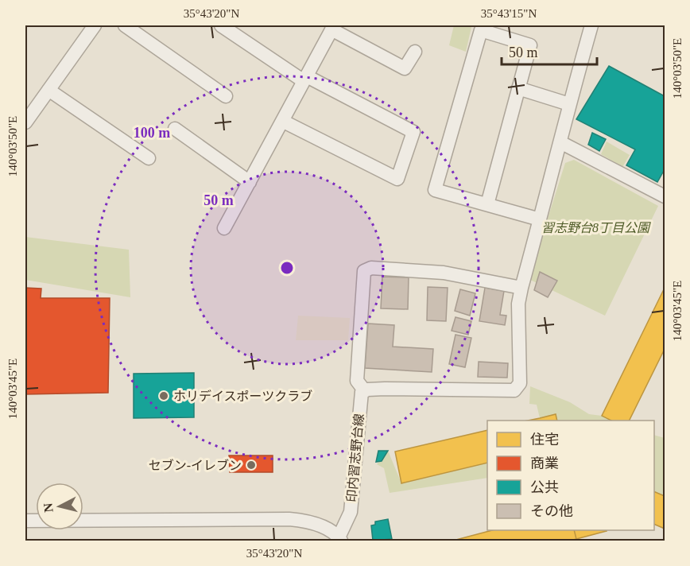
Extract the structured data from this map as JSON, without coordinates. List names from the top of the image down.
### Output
{
  "streets": {
    "street": ["印内習志野台線"]
  },
  "parks": ["習志野台8丁目公園"],
  "places": ["ホリデイスポーツクラブ", "セブン-イレブン"],
  "legend": [
    "住宅",
    "商業",
    "公共",
    "その他"
  ],
  "scale_bar": "50 m",
  "north": "left",
  "coordinates": [
    "35°43'20\"N",
    "35°43'15\"N",
    "140°03'50\"E",
    "140°03'45\"E"
  ],
  "rings": ["100 m", "50 m"]
}
